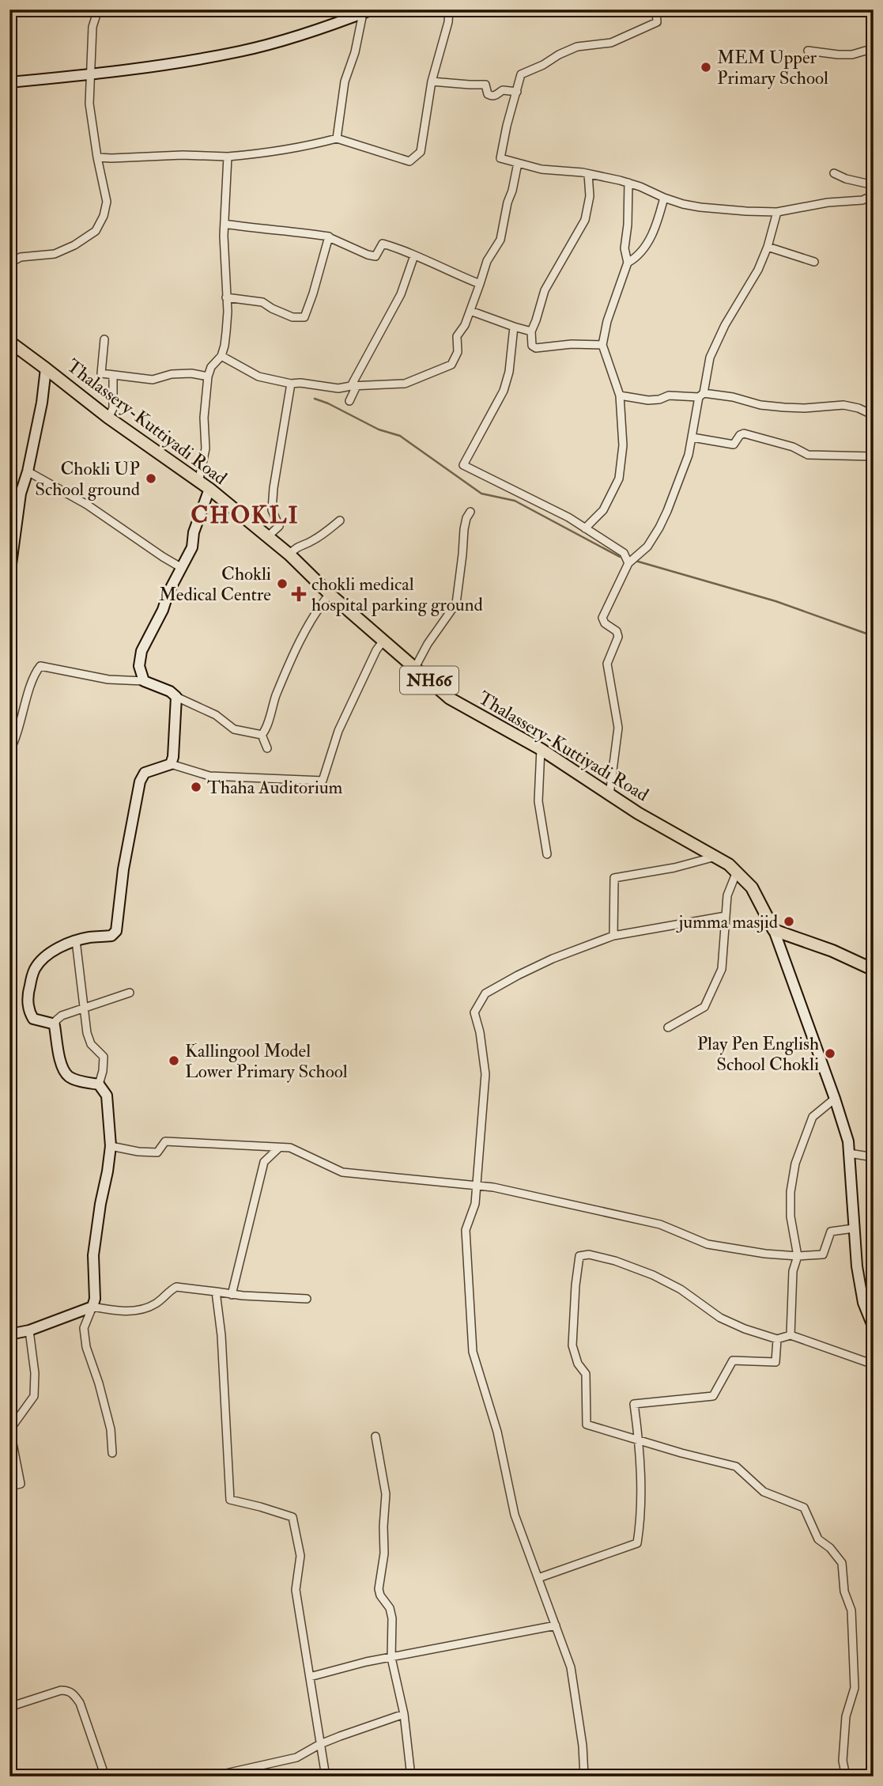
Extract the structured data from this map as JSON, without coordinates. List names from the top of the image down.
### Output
{
  "streets": {
    "main road": ["Thalassery-Kuttiyadi Road", "NH66"]
  },
  "districts": ["CHOKLI"],
  "places": {
    "other": [
      "MEM Upper Primary School",
      "Chokli UP School ground",
      "Chokli Medical Centre",
      "Thaha Auditorium",
      "jumma masjid",
      "Play Pen English School Chokli",
      "Kallingool Model Lower Primary School"
    ],
    "health": ["chokli medical hospital parking ground"]
  }
}
